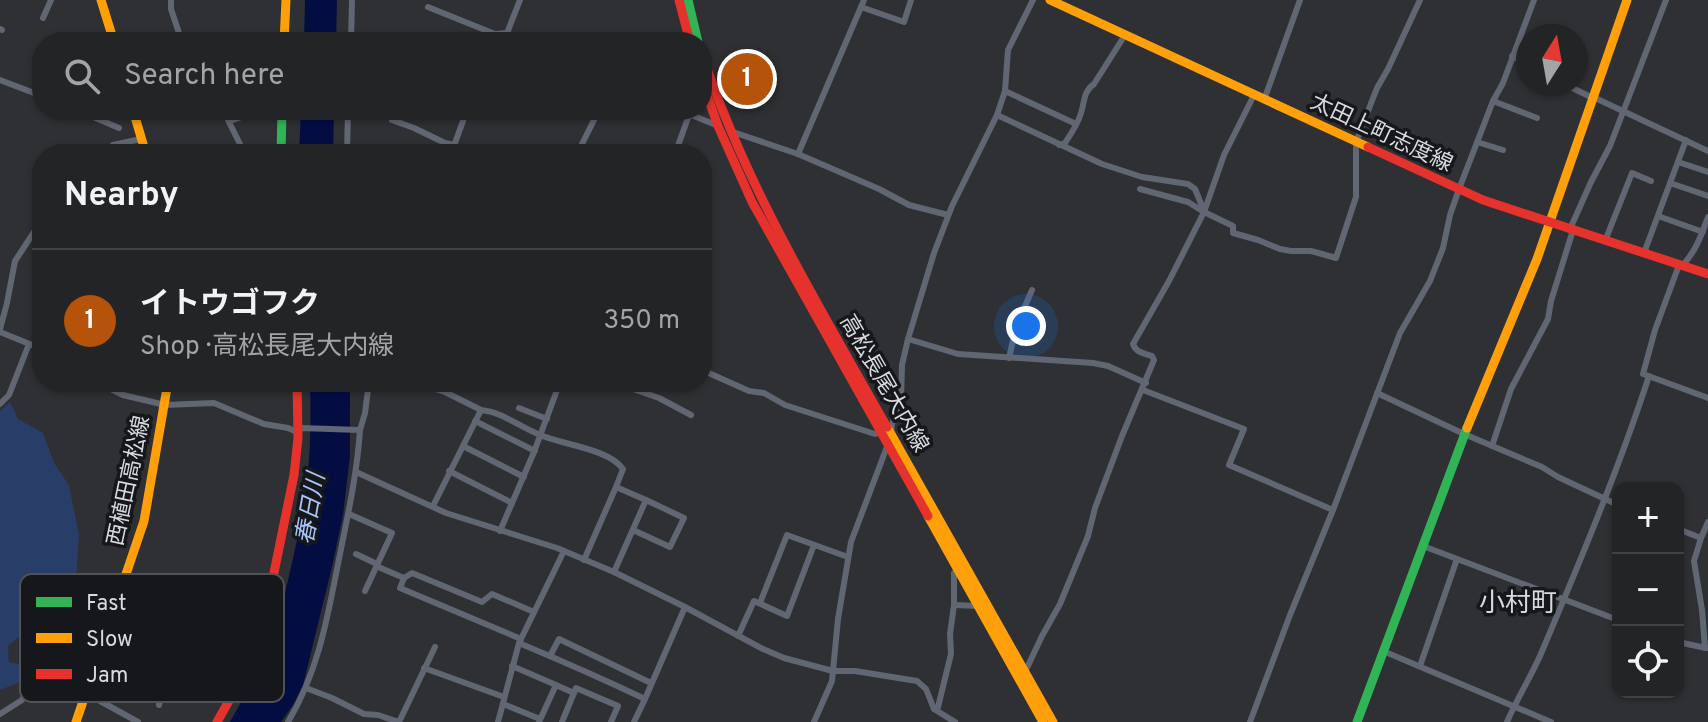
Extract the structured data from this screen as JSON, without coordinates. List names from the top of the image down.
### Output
{
  "streets": {
    "main road": ["太田上町志度線", "高松長尾大内線", "西植田高松線"]
  },
  "districts": ["小村町"],
  "water": ["春日川"],
  "legend": ["Fast", "Slow", "Jam"],
  "north": "top",
  "page": {
    "search": "Search here",
    "pins": "1",
    "heading": "Nearby",
    "list": [
      {
        "mark": "1",
        "name": "イトウゴフク",
        "note": "Shop · 高松長尾大内線",
        "value": "350 m"
      }
    ],
    "map_buttons": ["+", "−"]
  }
}
